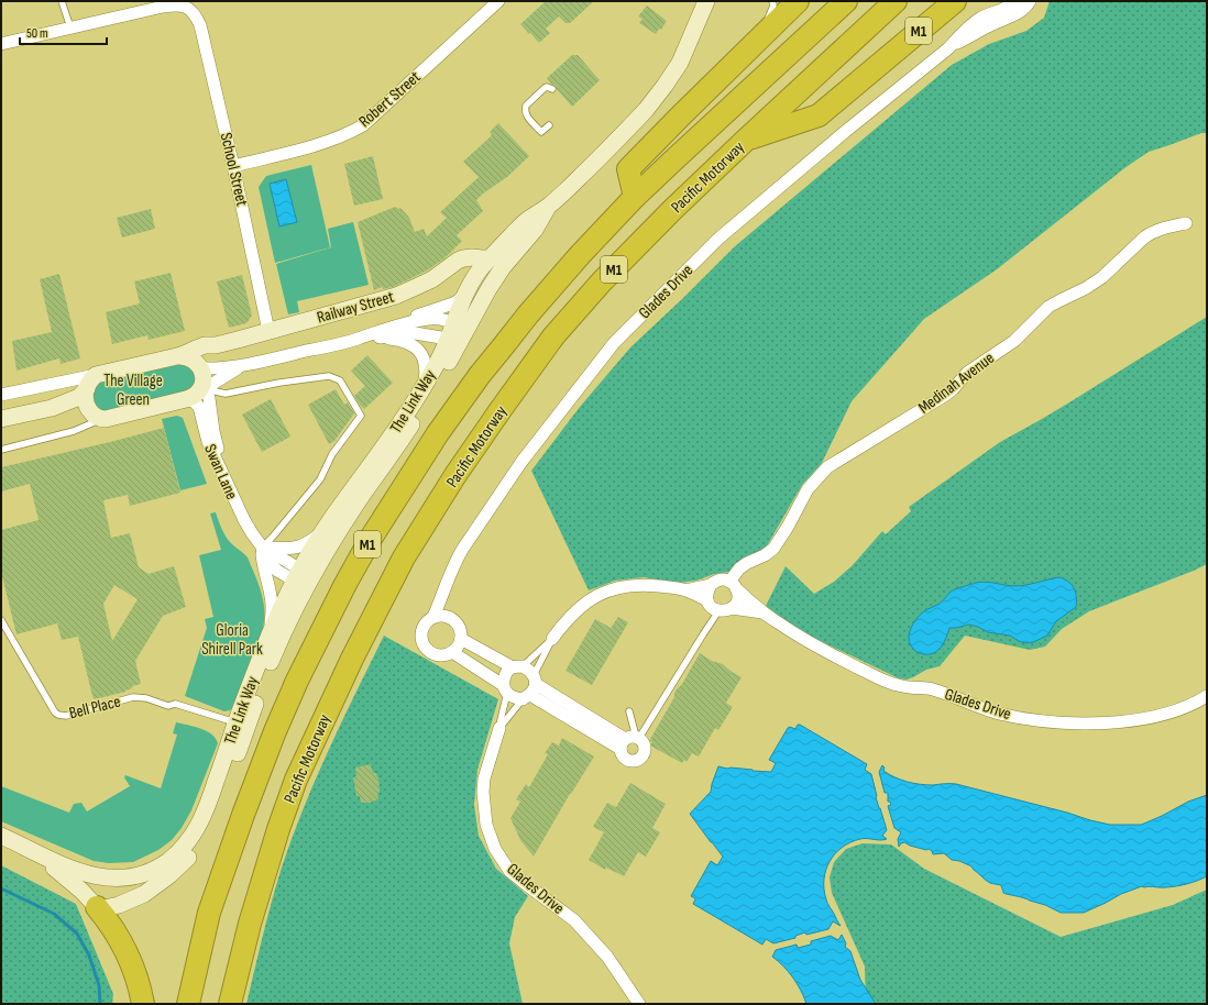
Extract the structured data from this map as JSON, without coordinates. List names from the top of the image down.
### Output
{
  "streets": {
    "highway": ["M1", "Pacific Motorway"],
    "main road": ["Railway Street", "The Link Way"],
    "street": [
      "Robert Street",
      "School Street",
      "Glades Drive",
      "Medinah Avenue",
      "Swan Lane"
    ],
    "lane": ["Bell Place"]
  },
  "crossings": [
    ["M1", "Pacific Motorway"],
    ["Robert Street", "School Street"],
    ["School Street", "Railway Street"],
    ["Glades Drive", "Medinah Avenue"],
    ["Railway Street", "The Link Way"],
    ["Railway Street", "Swan Lane"],
    ["The Link Way", "Swan Lane"],
    ["The Link Way", "Bell Place"]
  ],
  "parks": ["The Village Green", "Gloria Shirell Park"],
  "scale_bar": "50 m"
}
